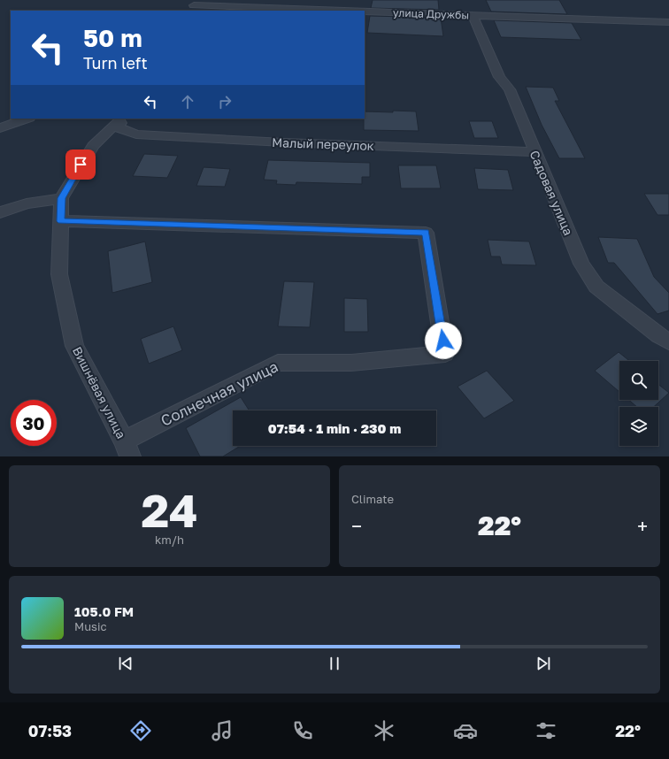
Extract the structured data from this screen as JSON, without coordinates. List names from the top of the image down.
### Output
{
  "streets": {
    "street": [
      "улица Дружбы",
      "Малый переулок",
      "Садовая улица",
      "Вишнёвая улица",
      "Солнечная улица"
    ]
  },
  "crossings": [
    ["улица Дружбы", "Садовая улица"],
    ["Малый переулок", "Садовая улица"],
    ["Малый переулок", "Вишнёвая улица"],
    ["Вишнёвая улица", "Солнечная улица"]
  ],
  "page": {
    "turn": ["50 m", "Turn left"],
    "limit": "30",
    "trip": "07:54 · 1 min · 230 m",
    "tile": [
      ["24", "km/h"],
      "Climate"
    ],
    "heat": ["−", "22°", "+"],
    "song": ["105.0 FM", "Music"],
    "tabs": ["07:53", "22°"]
  }
}
